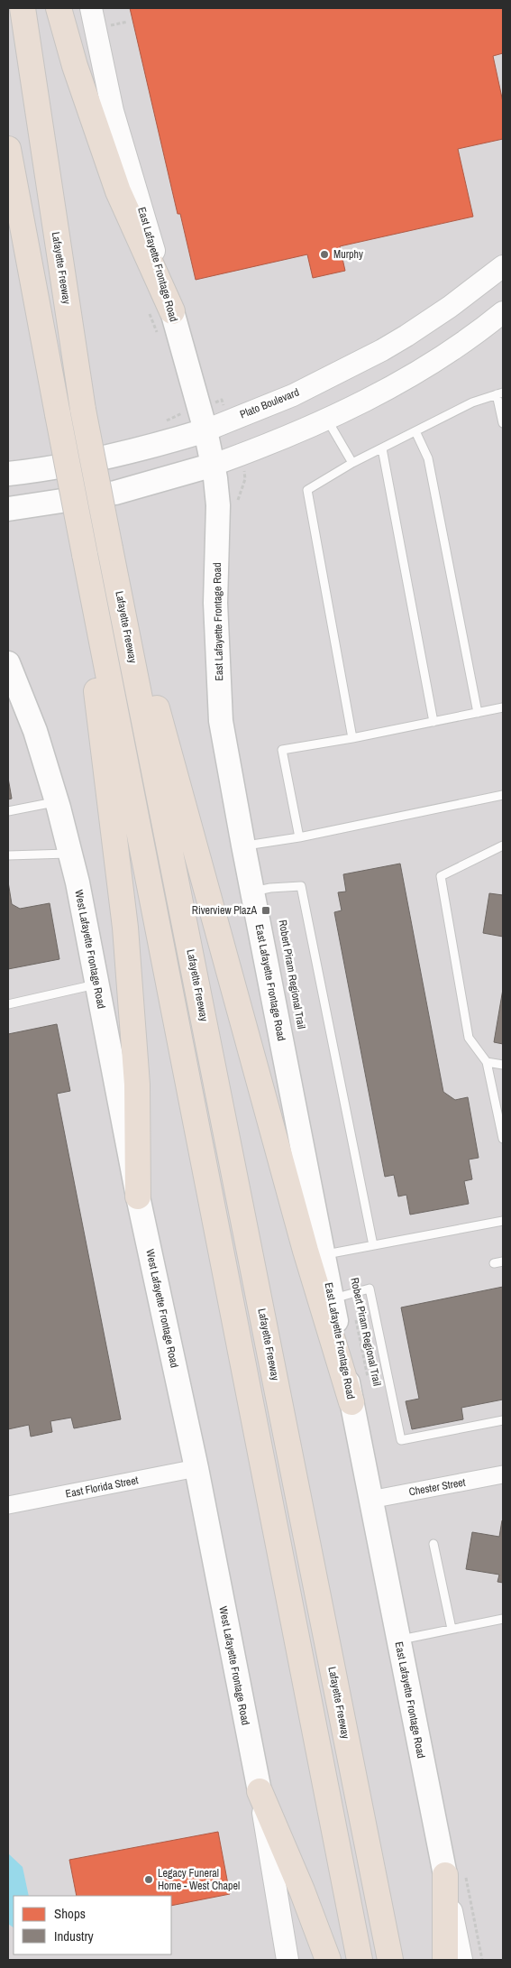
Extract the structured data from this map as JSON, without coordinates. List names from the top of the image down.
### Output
{
  "streets": {
    "highway": ["Lafayette Freeway"],
    "main road": ["East Lafayette Frontage Road", "Plato Boulevard", "West Lafayette Frontage Road"],
    "street": ["East Florida Street", "Chester Street"],
    "path": ["Robert Piram Regional Trail"]
  },
  "crossings": [
    ["East Lafayette Frontage Road", "Plato Boulevard"],
    ["East Lafayette Frontage Road", "Robert Piram Regional Trail"],
    ["East Lafayette Frontage Road", "Chester Street"],
    ["West Lafayette Frontage Road", "East Florida Street"]
  ],
  "places": {
    "other": ["Murphy", "Legacy Funeral Home - West Chapel"],
    "transit": ["Riverview PlazA"]
  },
  "legend": ["Shops", "Industry"]
}
